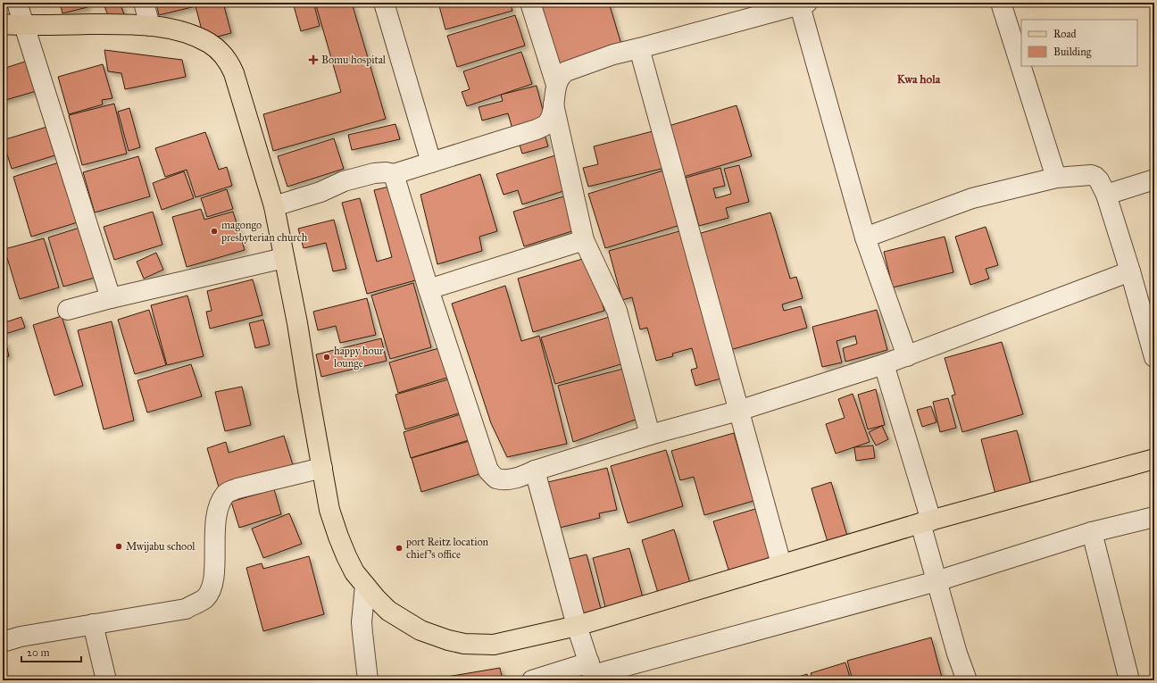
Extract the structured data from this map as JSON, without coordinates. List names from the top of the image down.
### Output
{
  "districts": ["Kwa hola"],
  "places": {
    "health": ["Bomu hospital"],
    "other": [
      "magongo presbyterian church",
      "happy hour lounge",
      "Mwijabu school",
      "port Reitz location chief's office"
    ]
  },
  "legend": ["Road", "Building"],
  "scale_bar": "20 m"
}
